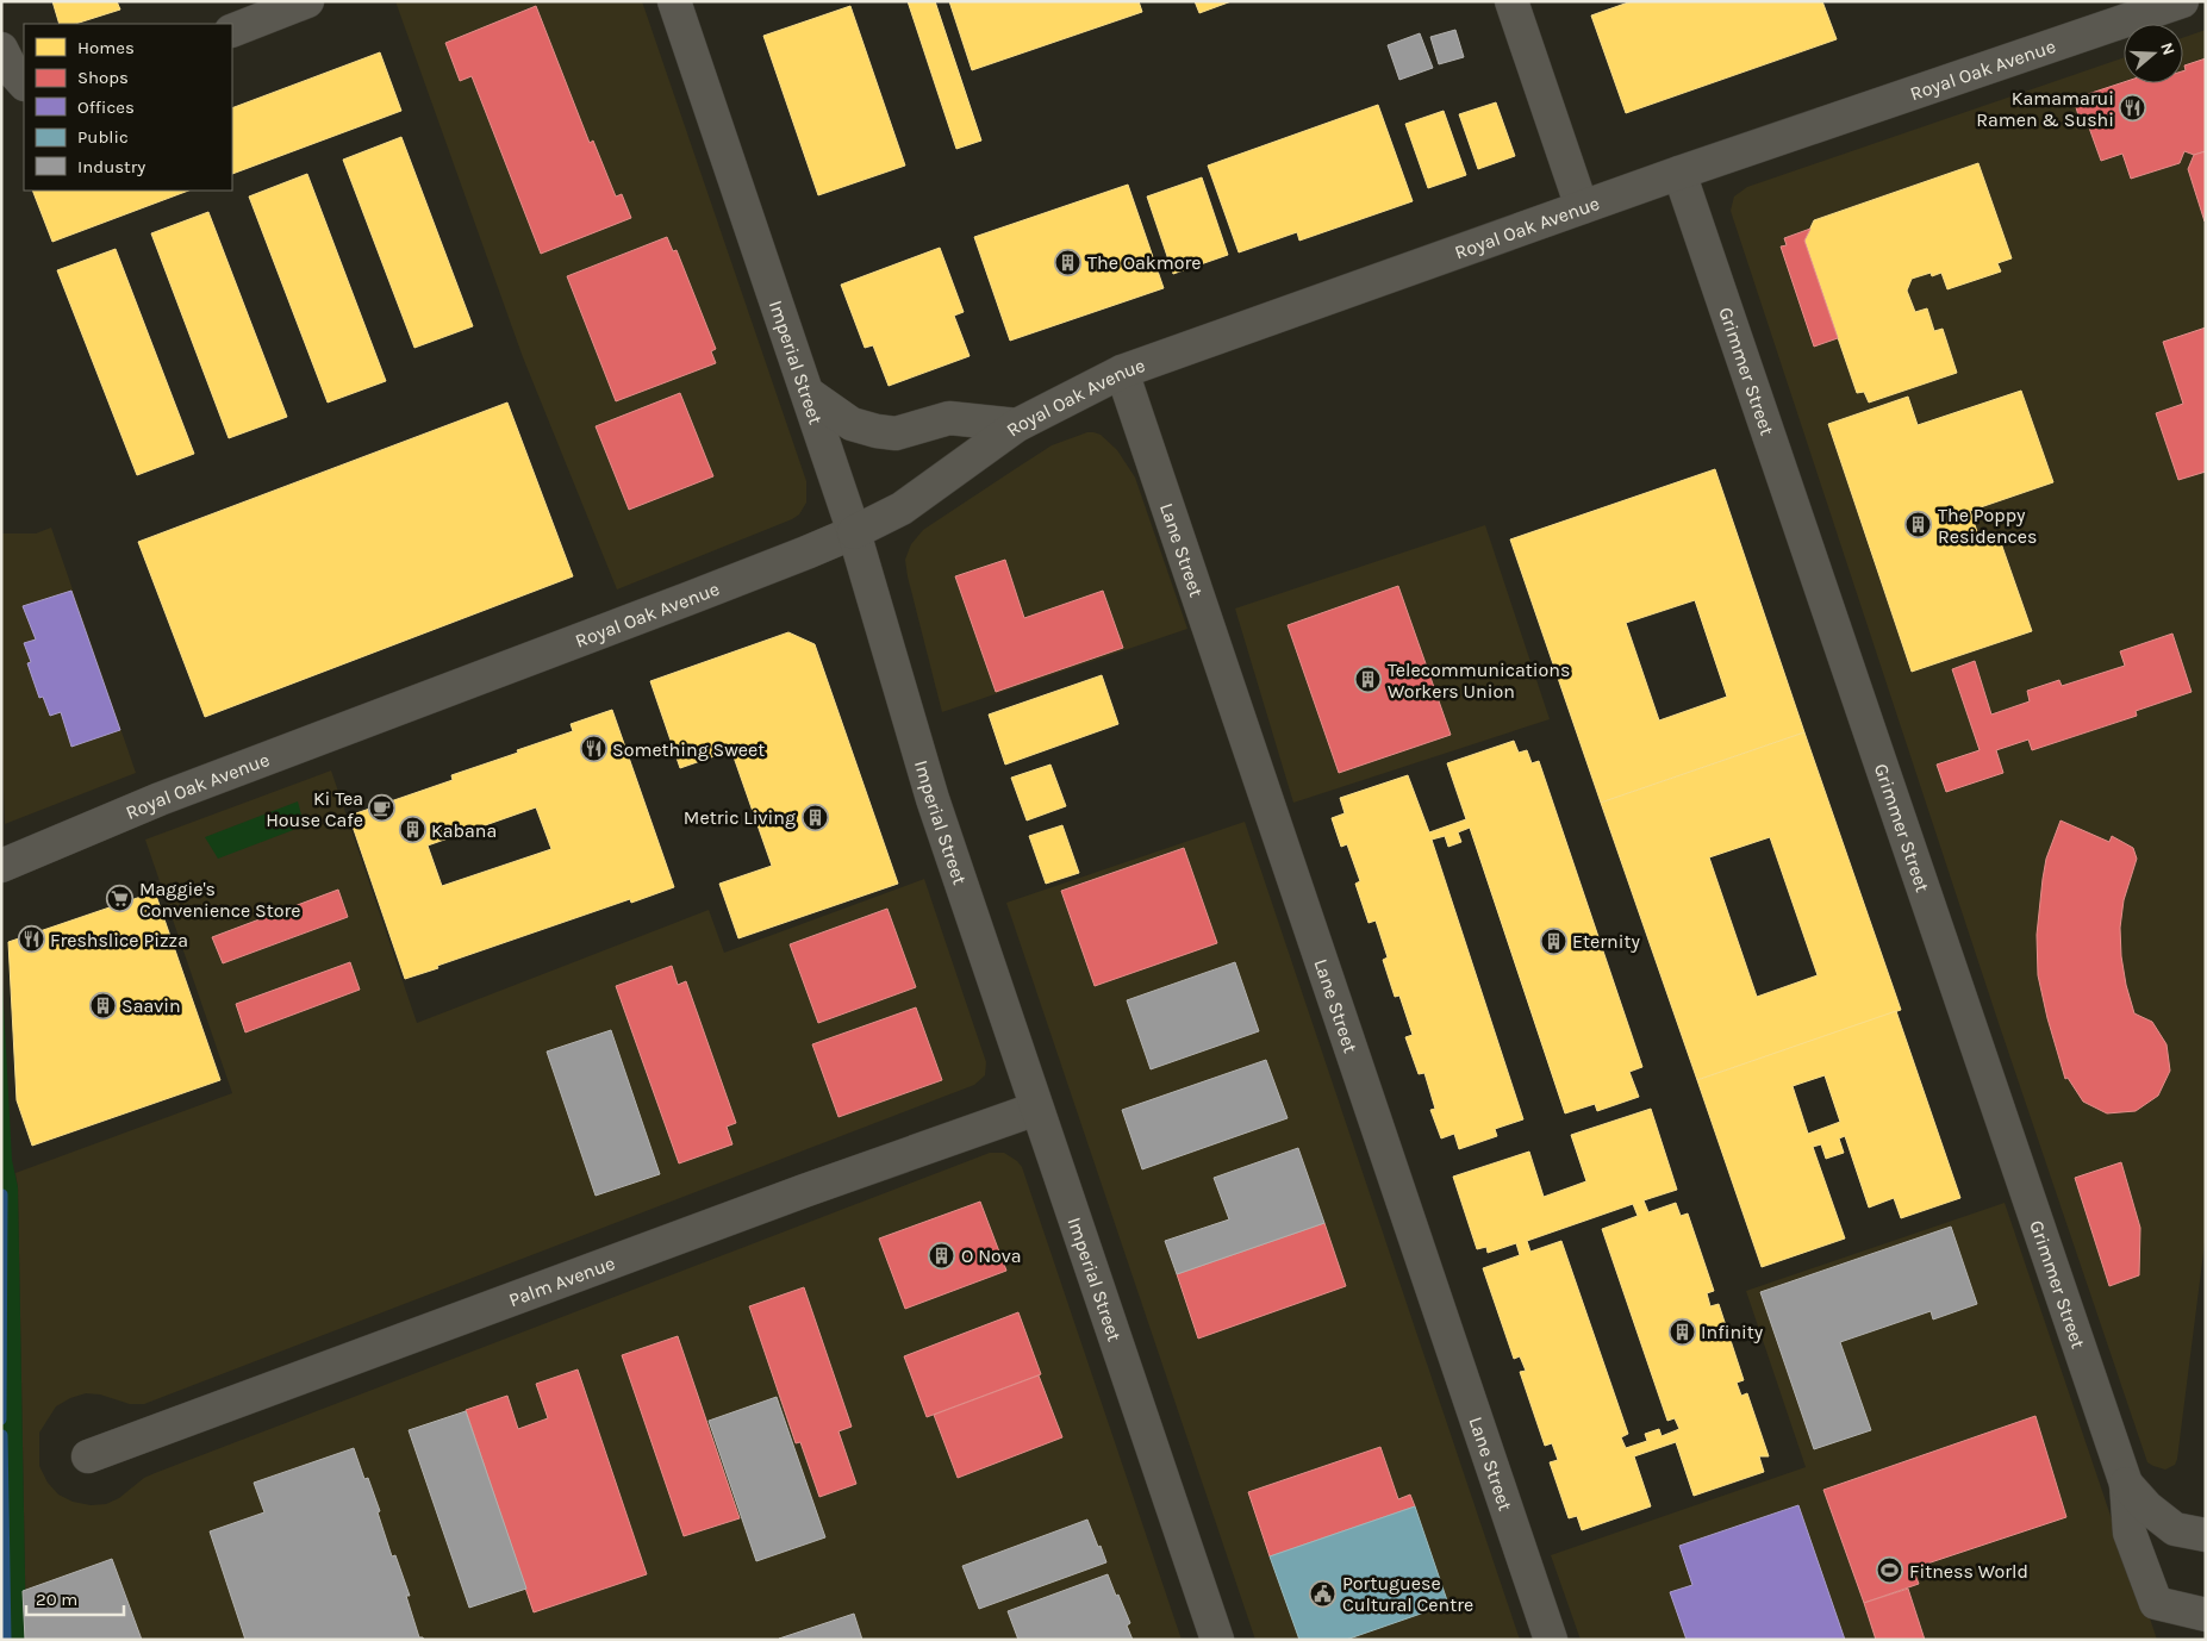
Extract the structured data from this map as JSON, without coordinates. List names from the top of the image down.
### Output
{
  "streets": {
    "street": [
      "Royal Oak Avenue",
      "Imperial Street",
      "Grimmer Street",
      "Lane Street",
      "Palm Avenue"
    ]
  },
  "crossings": [
    ["Royal Oak Avenue", "Imperial Street"],
    ["Royal Oak Avenue", "Grimmer Street"],
    ["Royal Oak Avenue", "Lane Street"],
    ["Imperial Street", "Palm Avenue"]
  ],
  "places": {
    "restaurant": ["Kamamarui Ramen & Sushi", "Something Sweet", "Freshslice Pizza"],
    "building": [
      "The Oakmore",
      "The Poppy Residences",
      "Telecommunications Workers Union",
      "Metric Living",
      "Kabana",
      "Eternity",
      "Saavin",
      "O Nova",
      "Infinity"
    ],
    "cafe": ["Ki Tea House Cafe"],
    "supermarket": ["Maggie's Convenience Store"],
    "sports": ["Fitness World"],
    "public building": ["Portuguese Cultural Centre"]
  },
  "legend": [
    "Homes",
    "Shops",
    "Offices",
    "Public",
    "Industry"
  ],
  "scale_bar": "20 m",
  "north": "right"
}
